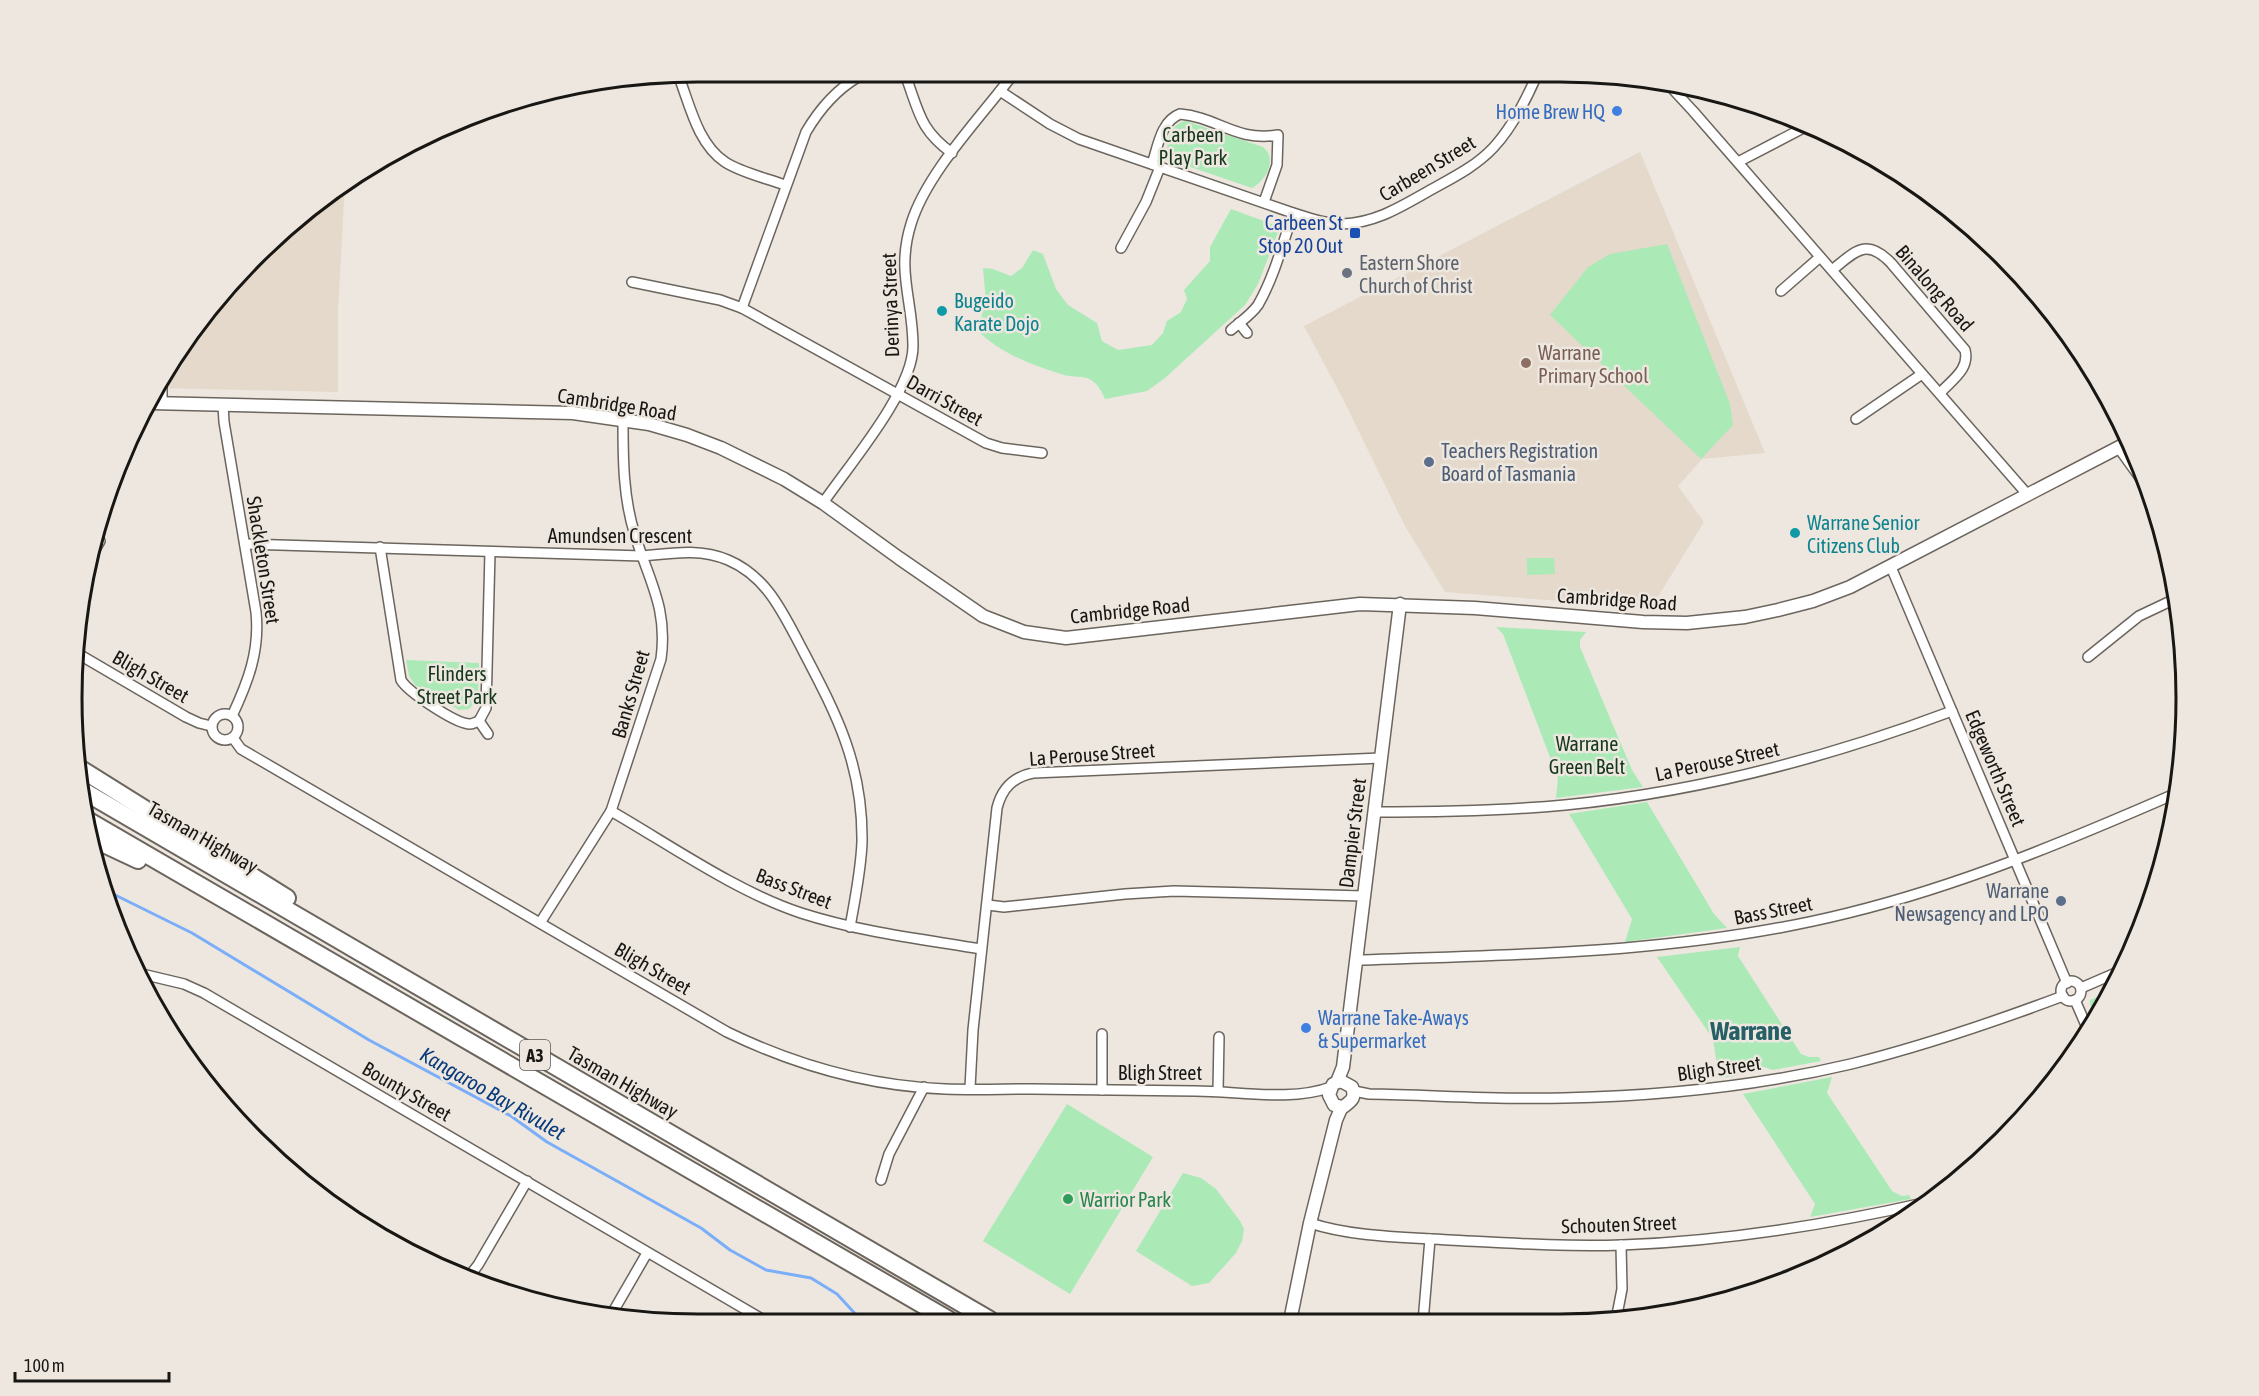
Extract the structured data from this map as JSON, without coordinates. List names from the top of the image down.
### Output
{
  "streets": {
    "highway": ["Tasman Highway", "A3"],
    "main road": ["Cambridge Road", "Dampier Street"],
    "street": [
      "Carbeen Street",
      "Binalong Road",
      "Derinya Street",
      "Darri Street",
      "Amundsen Crescent",
      "Shackleton Street",
      "Bligh Street",
      "Banks Street",
      "La Perouse Street",
      "Edgeworth Street",
      "Bass Street",
      "Bounty Street",
      "Schouten Street"
    ]
  },
  "crossings": [
    ["Carbeen Street", "Derinya Street"],
    ["Derinya Street", "Darri Street"],
    ["Derinya Street", "Cambridge Road"],
    ["Cambridge Road", "Shackleton Street"],
    ["Cambridge Road", "Banks Street"],
    ["Cambridge Road", "Edgeworth Street"],
    ["Cambridge Road", "Dampier Street"],
    ["Amundsen Crescent", "Shackleton Street"],
    ["Amundsen Crescent", "Banks Street"],
    ["Amundsen Crescent", "Bass Street"],
    ["Shackleton Street", "Bligh Street"],
    ["Bligh Street", "Banks Street"],
    ["Bligh Street", "La Perouse Street"],
    ["Bligh Street", "Edgeworth Street"],
    ["Bligh Street", "Dampier Street"],
    ["Banks Street", "Bass Street"],
    ["La Perouse Street", "Edgeworth Street"],
    ["La Perouse Street", "Dampier Street"],
    ["La Perouse Street", "Bass Street"],
    ["Edgeworth Street", "Bass Street"],
    ["Dampier Street", "Bass Street"]
  ],
  "districts": ["Warrane"],
  "water": ["Kangaroo Bay Rivulet"],
  "parks": ["Carbeen Play Park", "Flinders Street Park", "Warrane Green Belt"],
  "places": {
    "other": [
      "Home Brew HQ",
      "Eastern Shore Church of Christ",
      "Bugeido Karate Dojo",
      "Warrane Primary School",
      "Teachers Registration Board of Tasmania",
      "Warrane Senior Citizens Club",
      "Warrane Newsagency and LPO",
      "Warrane Take-Aways & Supermarket",
      "Warrior Park"
    ],
    "transit": ["Carbeen St Stop 20 Out"]
  },
  "scale_bar": "100 m"
}
